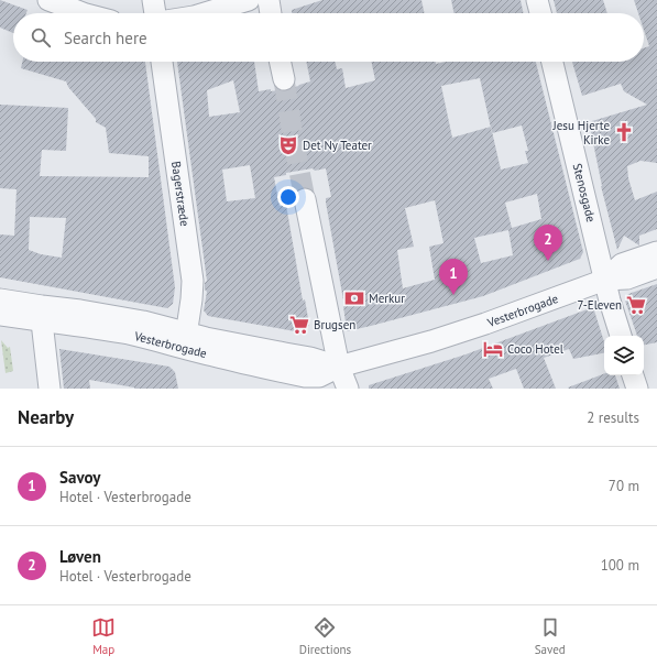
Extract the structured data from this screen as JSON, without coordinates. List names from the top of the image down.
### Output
{
  "streets": {
    "street": ["Stenosgade", "Bagerstræde", "Vesterbrogade"]
  },
  "crossings": [
    ["Stenosgade", "Vesterbrogade"],
    ["Bagerstræde", "Vesterbrogade"]
  ],
  "places": {
    "church": ["Jesu Hjerte Kirke"],
    "theatre": ["Det Ny Teater"],
    "bank": ["Merkur"],
    "supermarket": ["7-Eleven", "Brugsen"],
    "hotel": ["Coco Hotel"]
  },
  "page": {
    "search": "Search here",
    "pins": ["2", "1"],
    "heading": ["Nearby", "2 results"],
    "list": [
      {
        "mark": "1",
        "name": "Savoy",
        "note": "Hotel · Vesterbrogade",
        "value": "70 m"
      },
      {
        "mark": "2",
        "name": "Løven",
        "note": "Hotel · Vesterbrogade",
        "value": "100 m"
      }
    ],
    "nav": ["Map", "Directions", "Saved"]
  }
}
